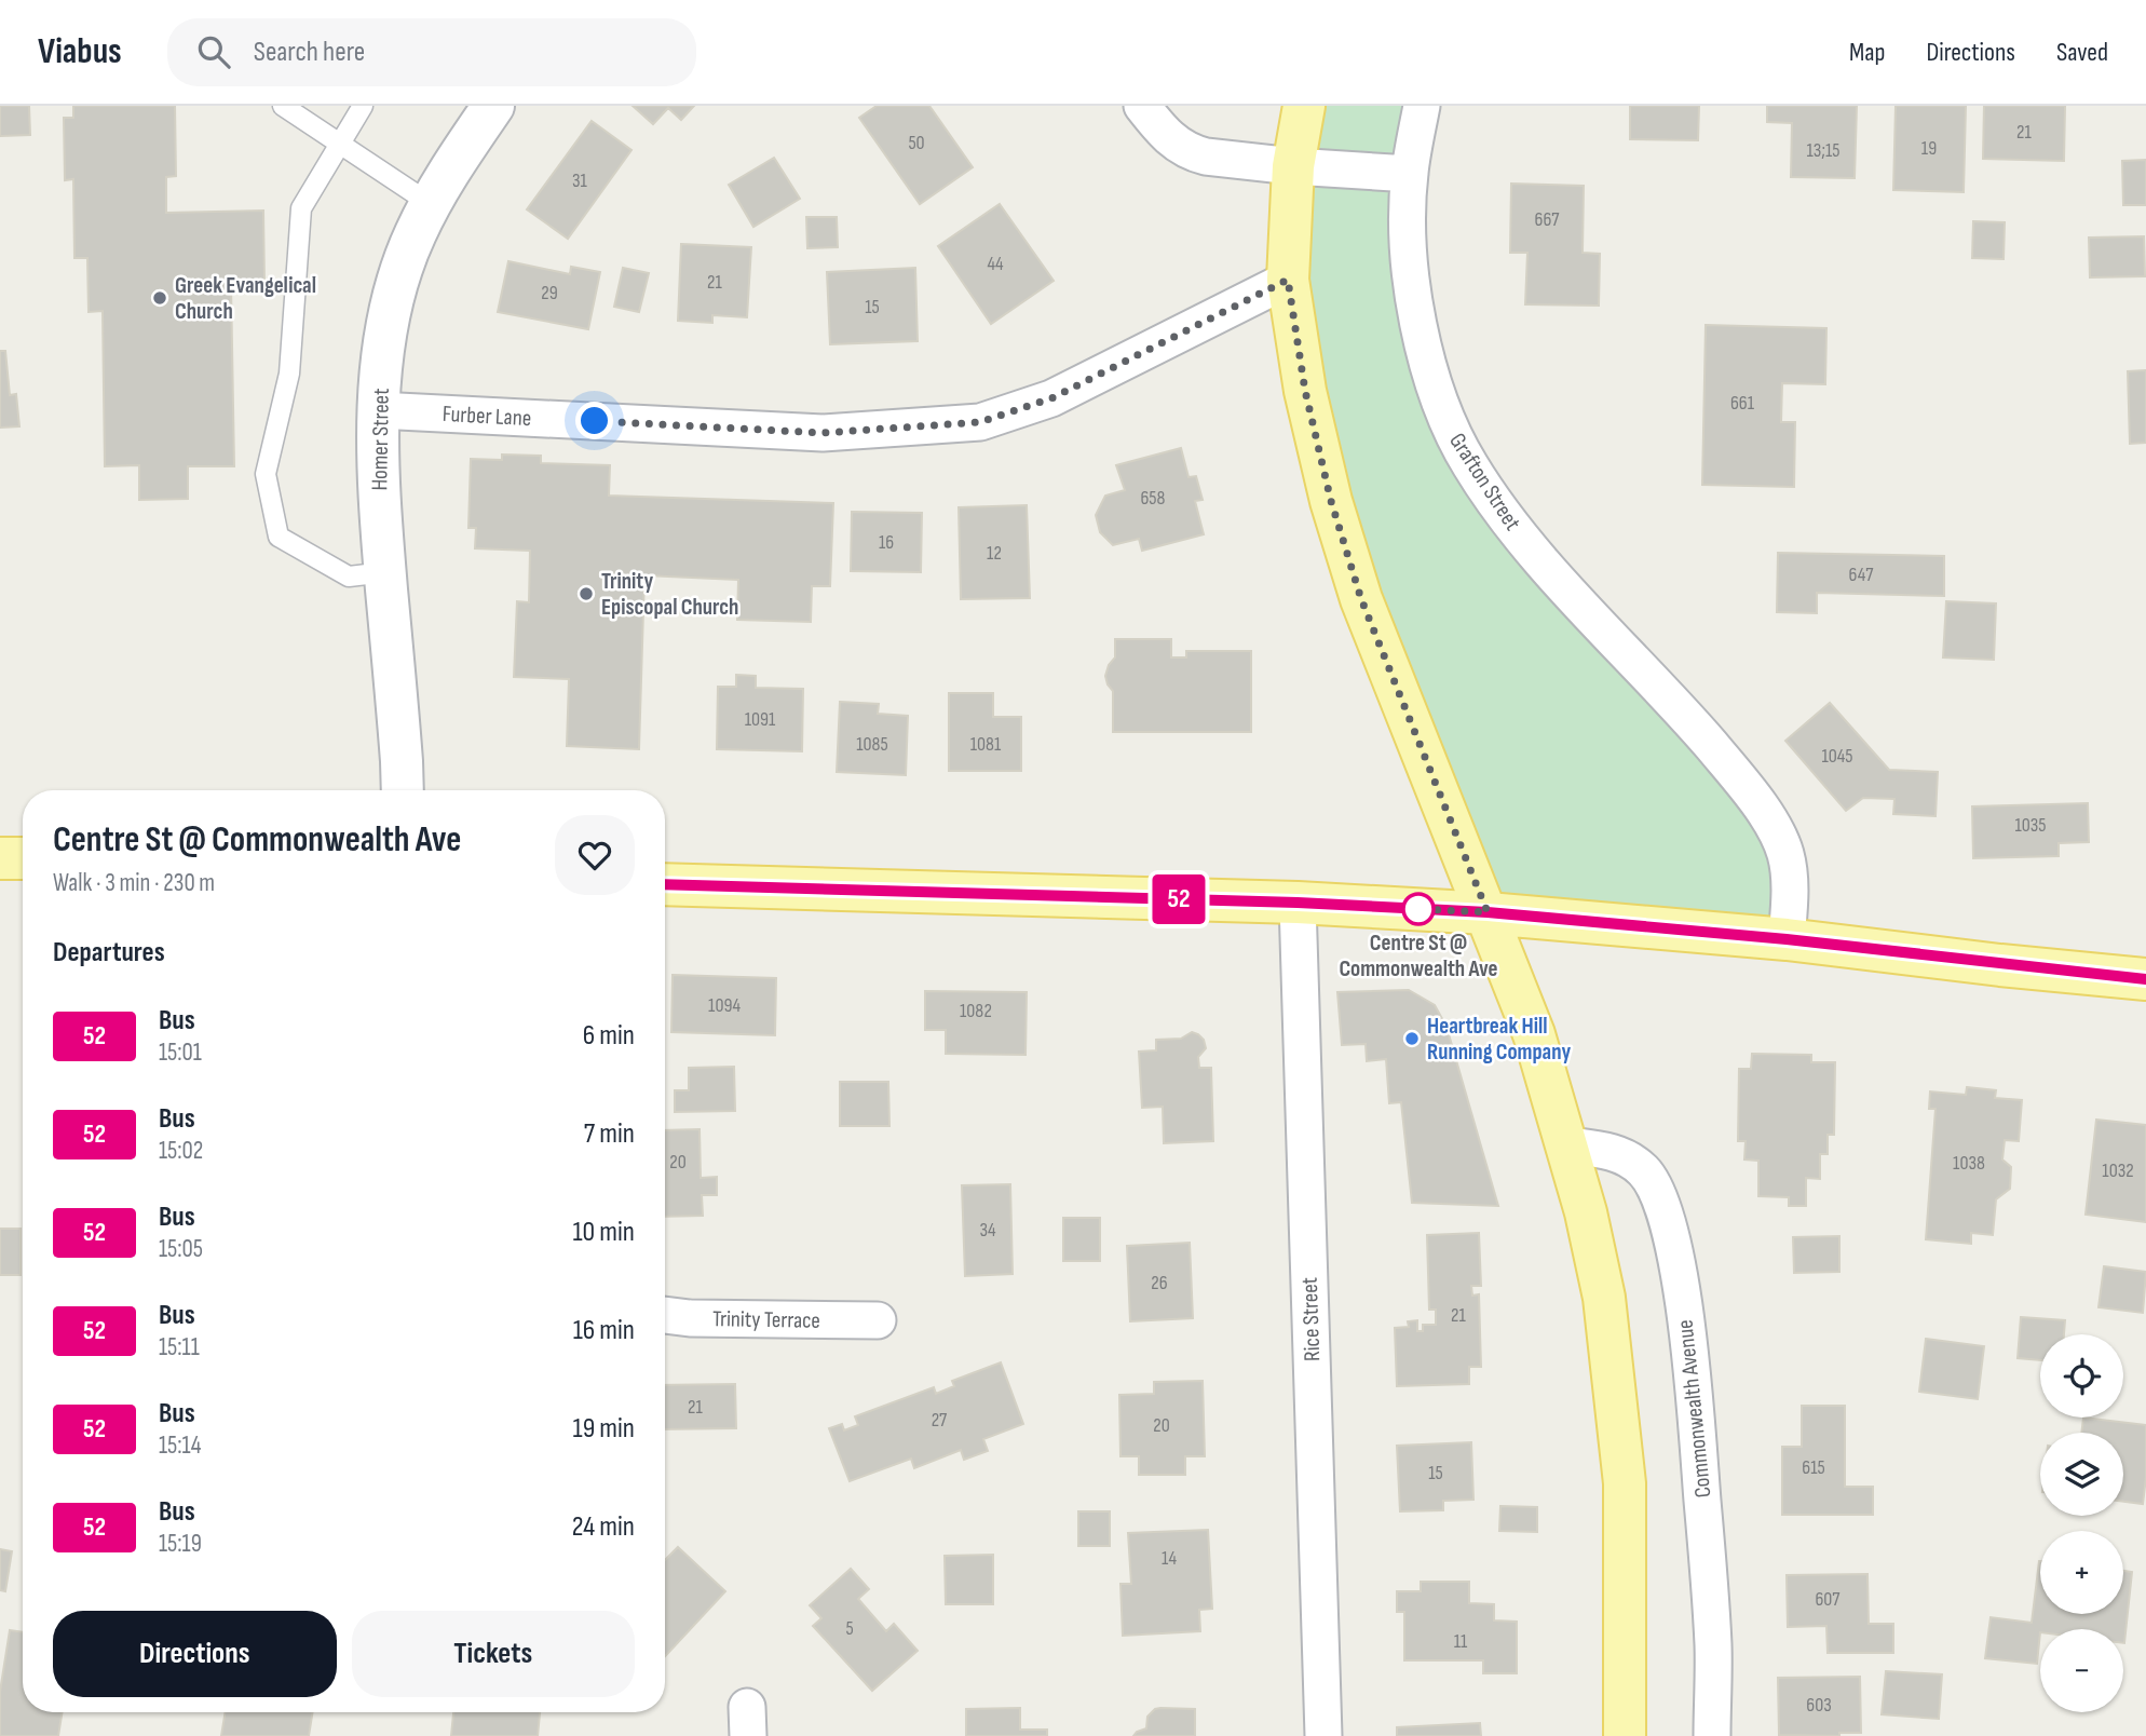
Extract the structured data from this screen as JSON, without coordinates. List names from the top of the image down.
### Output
{
  "streets": {
    "street": [
      "Furber Lane",
      "Homer Street",
      "Grafton Street",
      "Trinity Terrace",
      "Rice Street",
      "Commonwealth Avenue"
    ]
  },
  "crossings": [
    ["Furber Lane", "Homer Street"]
  ],
  "places": [
    "Greek Evangelical Church",
    "Trinity Episcopal Church",
    "Centre St @ Commonwealth Ave",
    "Heartbreak Hill Running Company"
  ],
  "lines": ["bus line 52"],
  "house_numbers": [
    "21",
    "50",
    "19",
    "13;15",
    "31",
    "667",
    "44",
    "21",
    "29",
    "15",
    "661",
    "658",
    "16",
    "12",
    "647",
    "1091",
    "1085",
    "1081",
    "1045",
    "1035",
    "1094",
    "1082",
    "20",
    "1038",
    "1032",
    "34",
    "26",
    "21",
    "21",
    "27",
    "20",
    "615",
    "15",
    "14",
    "607",
    "5",
    "11",
    "603"
  ],
  "page": {
    "header": "Viabus",
    "search": "Search here",
    "nav": ["Map", "Directions", "Saved"],
    "on_map": "52",
    "heading": [
      ["Centre St @ Commonwealth Ave", "Walk · 3 min · 230 m"],
      "Departures"
    ],
    "list": [
      {
        "mark": "52",
        "name": "Bus",
        "note": "15:01",
        "value": "6 min"
      },
      {
        "mark": "52",
        "name": "Bus",
        "note": "15:02",
        "value": "7 min"
      },
      {
        "mark": "52",
        "name": "Bus",
        "note": "15:05",
        "value": "10 min"
      },
      {
        "mark": "52",
        "name": "Bus",
        "note": "15:11",
        "value": "16 min"
      },
      {
        "mark": "52",
        "name": "Bus",
        "note": "15:14",
        "value": "19 min"
      },
      {
        "mark": "52",
        "name": "Bus",
        "note": "15:19",
        "value": "24 min"
      }
    ],
    "map_buttons": ["+", "−"],
    "buttons": ["Directions", "Tickets"]
  }
}
